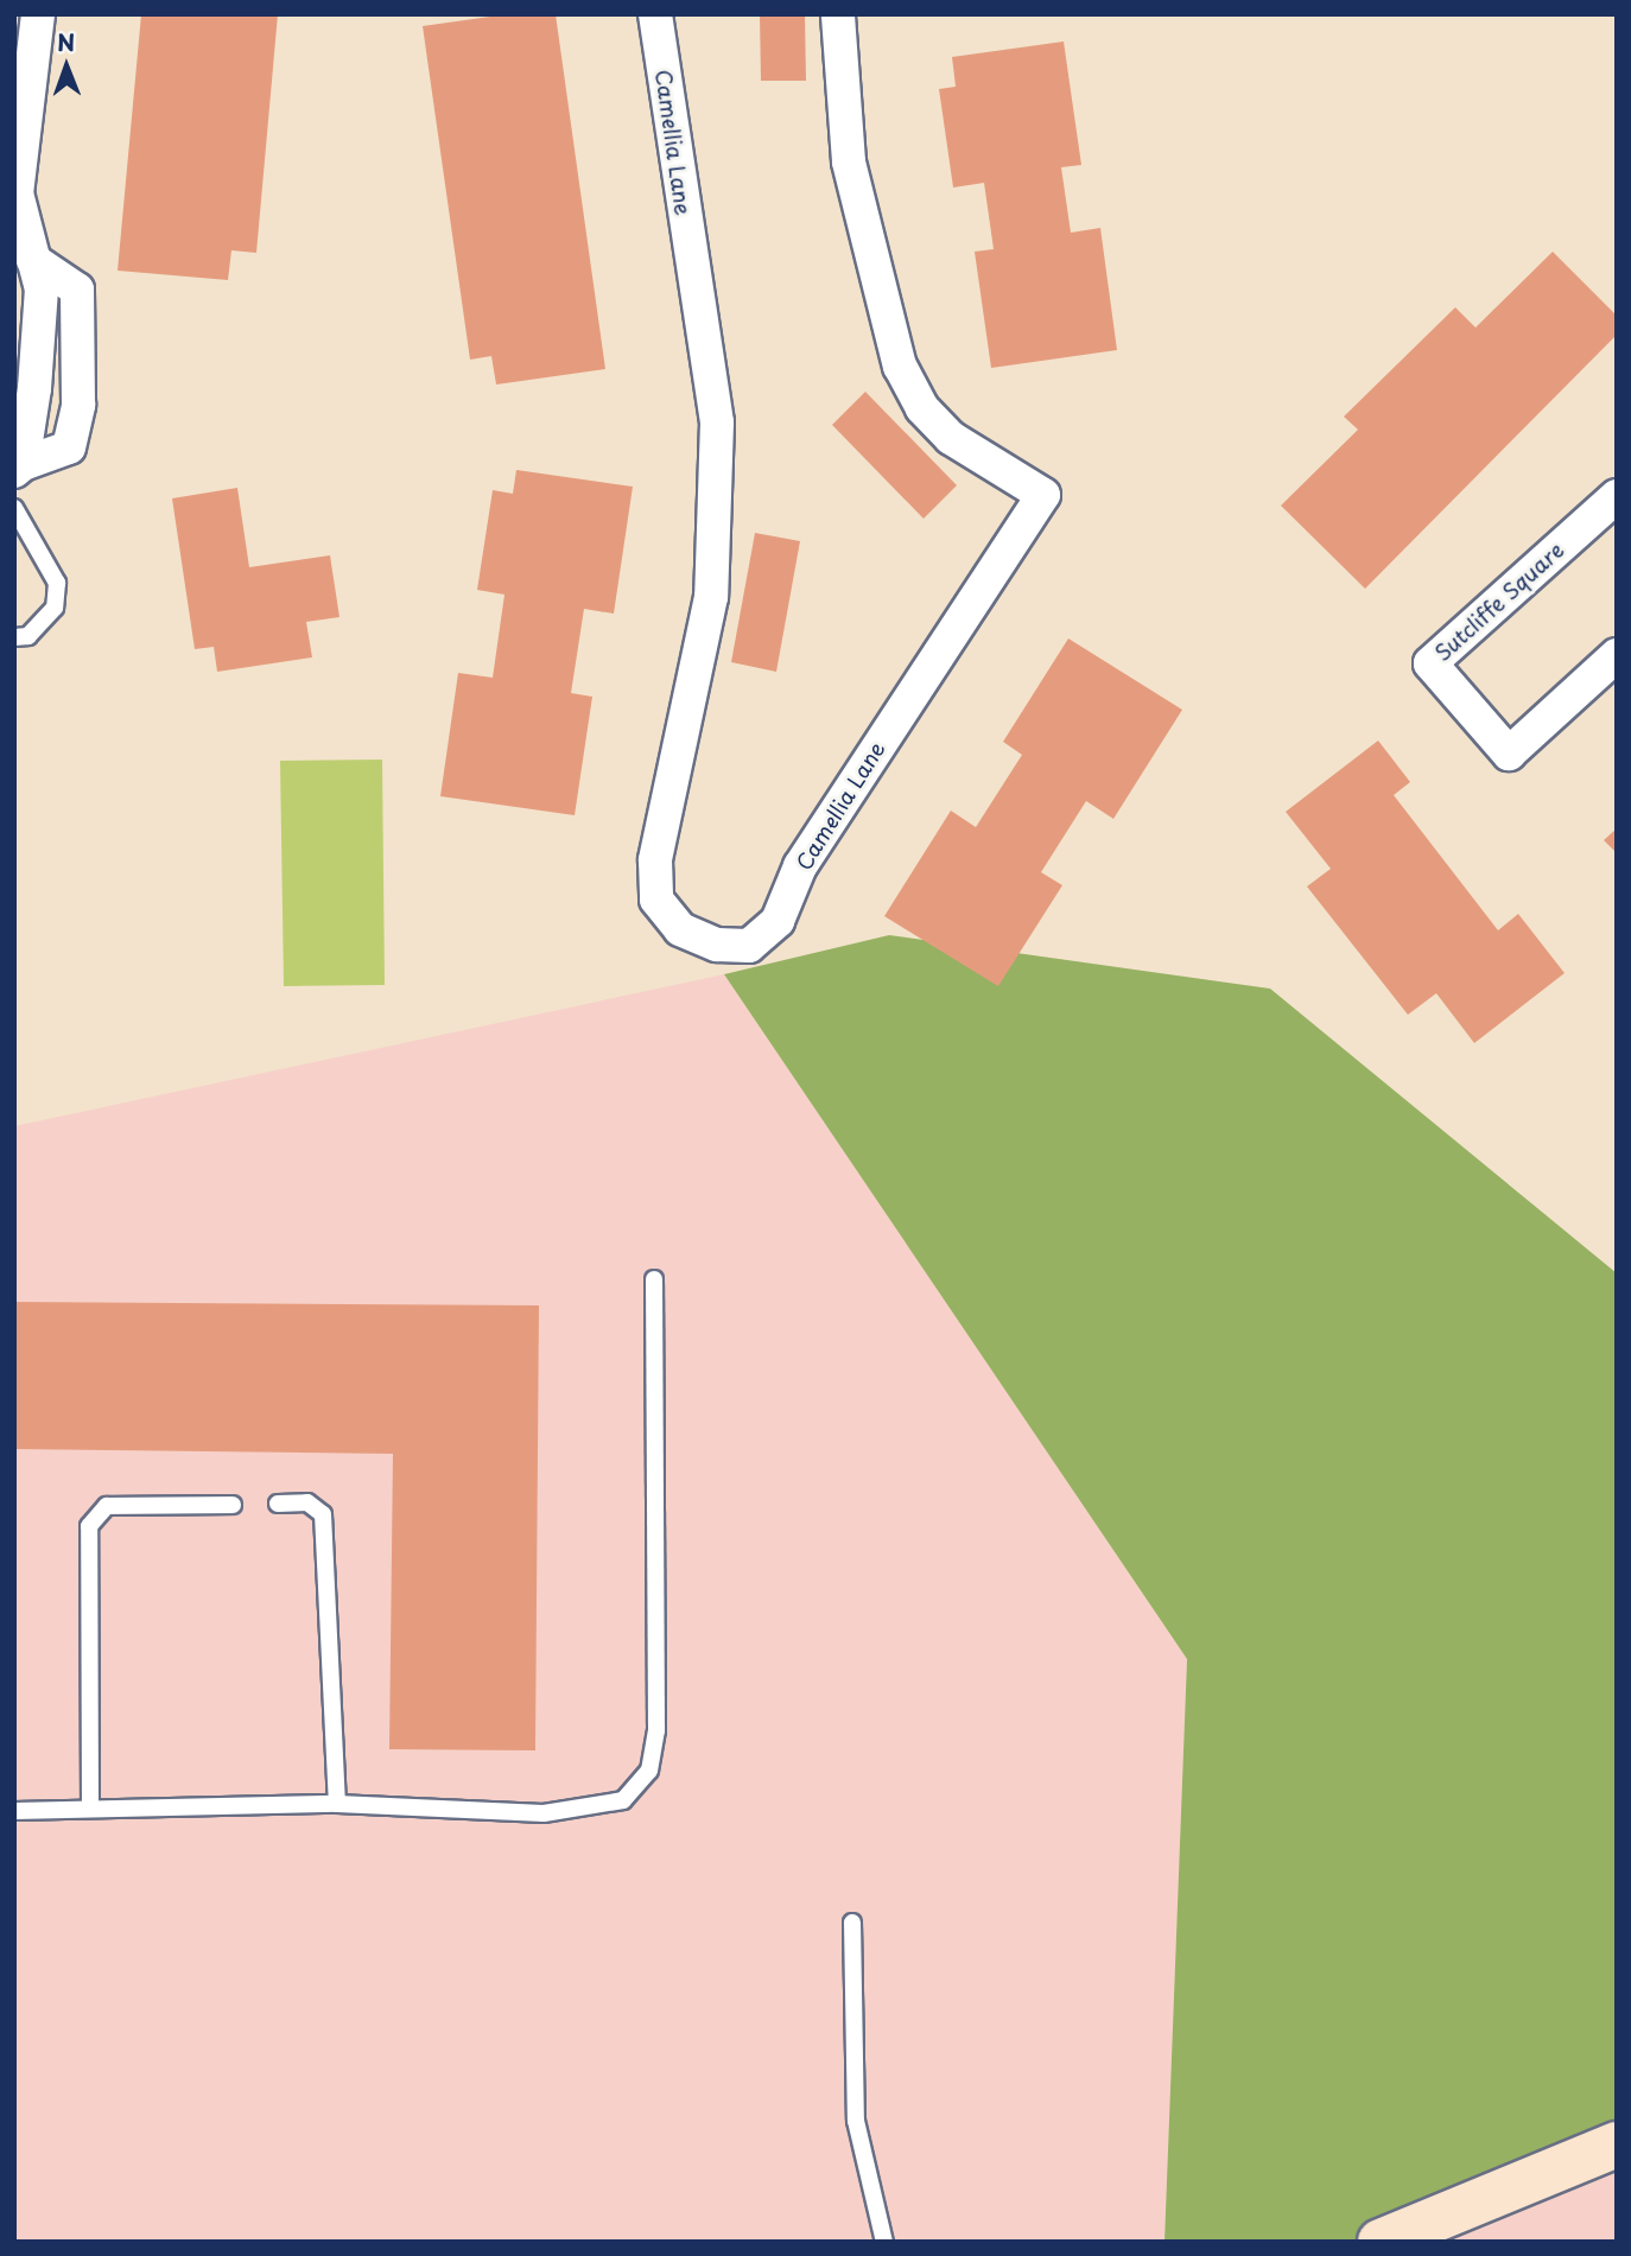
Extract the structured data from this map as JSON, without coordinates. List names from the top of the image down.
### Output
{
  "streets": {
    "street": ["Camellia Lane", "Sutcliffe Square"]
  },
  "north": "top"
}
